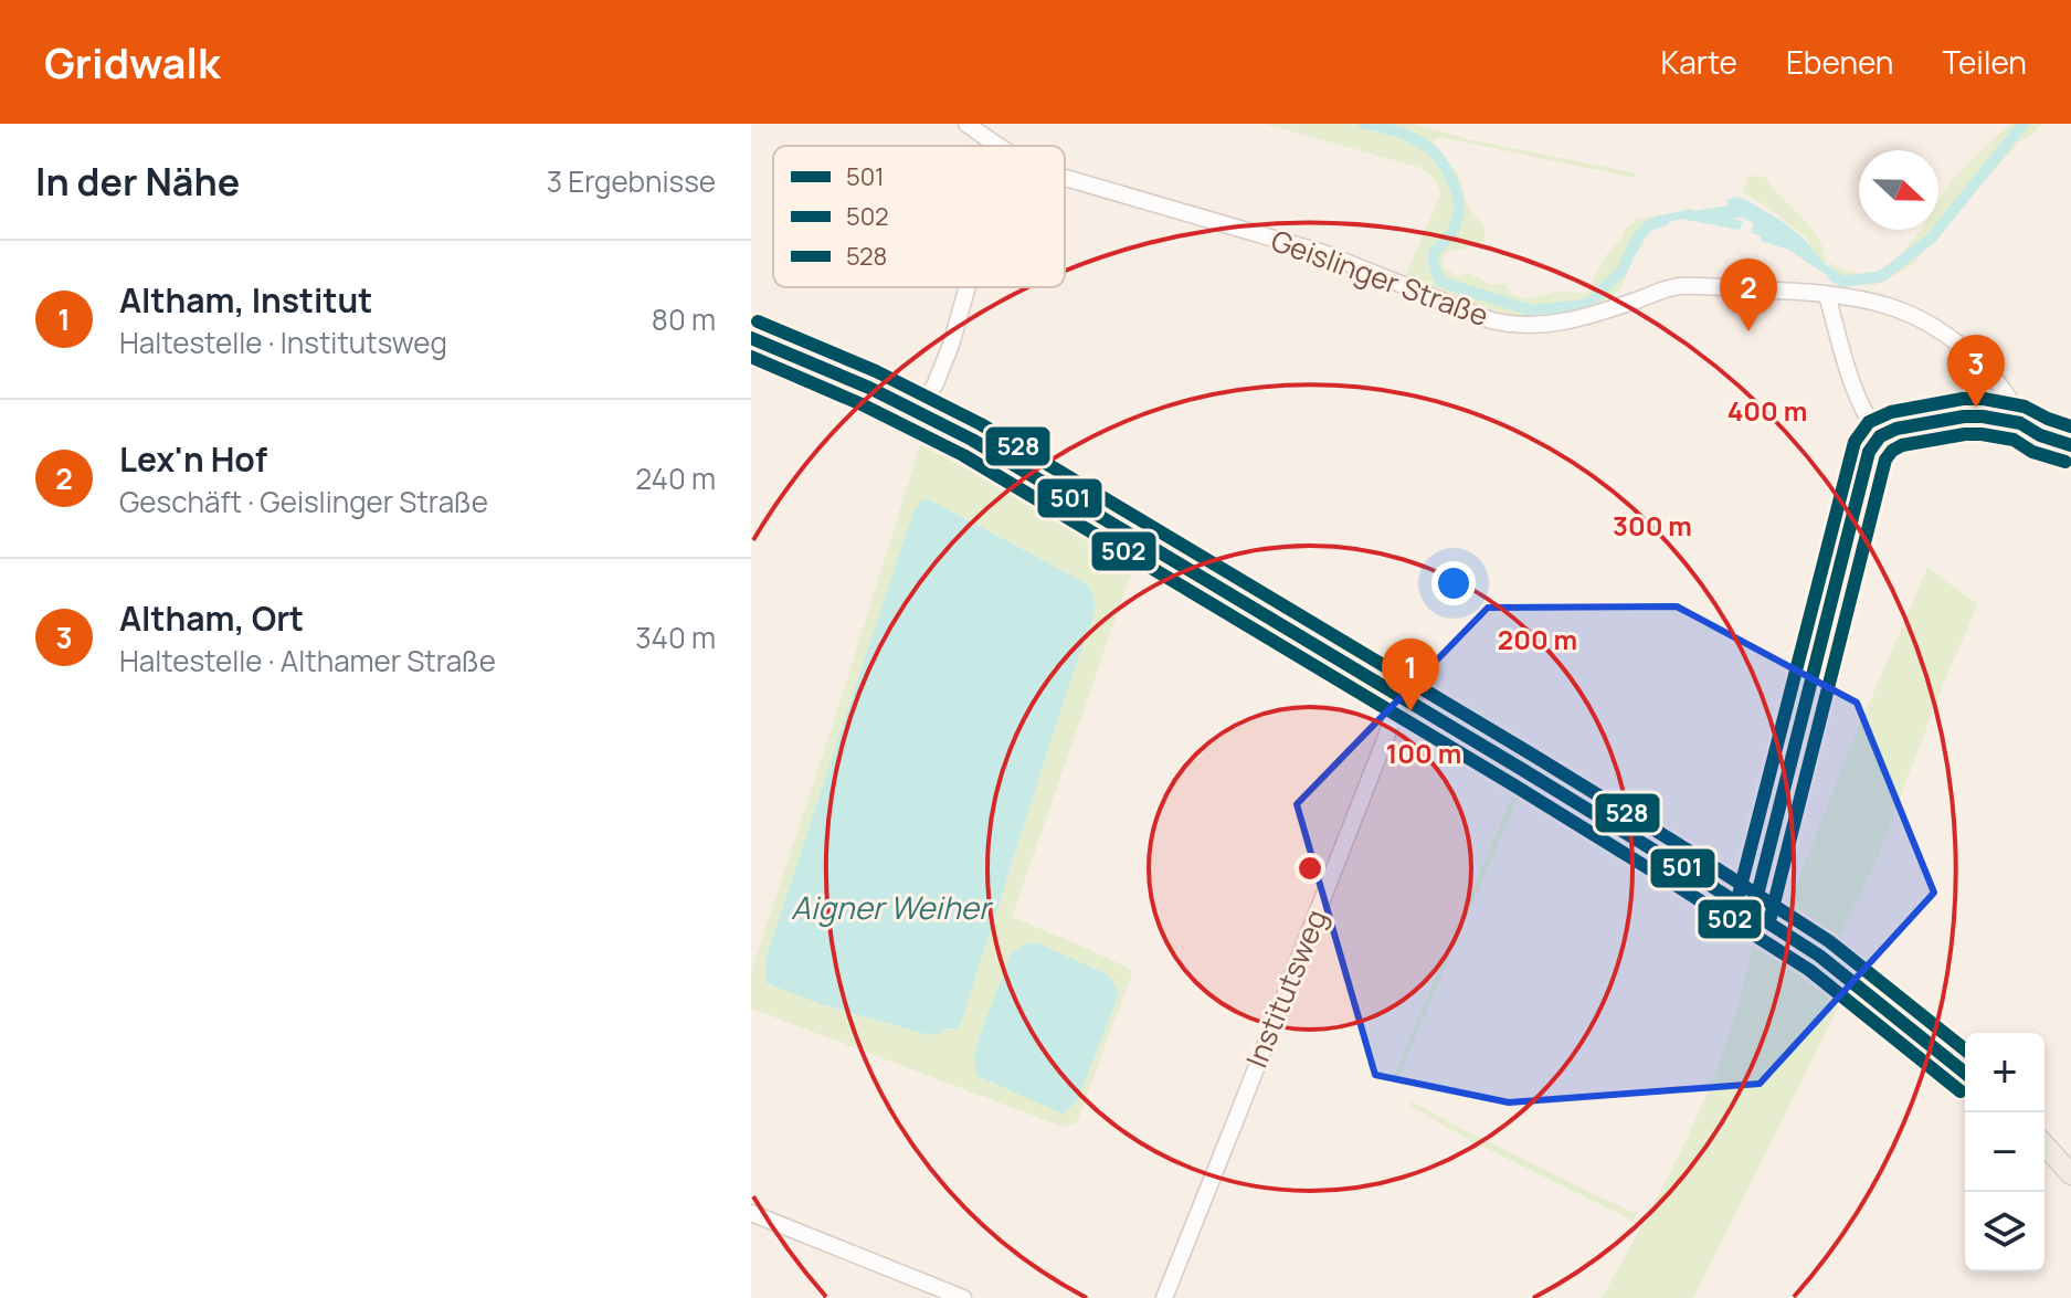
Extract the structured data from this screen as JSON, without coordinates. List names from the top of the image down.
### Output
{
  "streets": {
    "street": ["Geislinger Straße", "Institutsweg"]
  },
  "water": ["Aigner Weiher"],
  "lines": ["transit line 528", "transit line 501", "transit line 502"],
  "legend": ["501", "502", "528"],
  "north": "right",
  "page": {
    "header": "Gridwalk",
    "nav": ["Karte", "Ebenen", "Teilen"],
    "heading": ["In der Nähe", "3 Ergebnisse"],
    "list": [
      {
        "mark": "1",
        "name": "Altham, Institut",
        "note": "Haltestelle · Institutsweg",
        "value": "80 m"
      },
      {
        "mark": "2",
        "name": "Lex'n Hof",
        "note": "Geschäft · Geislinger Straße",
        "value": "240 m"
      },
      {
        "mark": "3",
        "name": "Altham, Ort",
        "note": "Haltestelle · Althamer Straße",
        "value": "340 m"
      }
    ],
    "pins": ["2", "3", "1"],
    "map_buttons": ["+", "−"]
  },
  "rings": [
    "400 m",
    "300 m",
    "200 m",
    "100 m"
  ]
}
